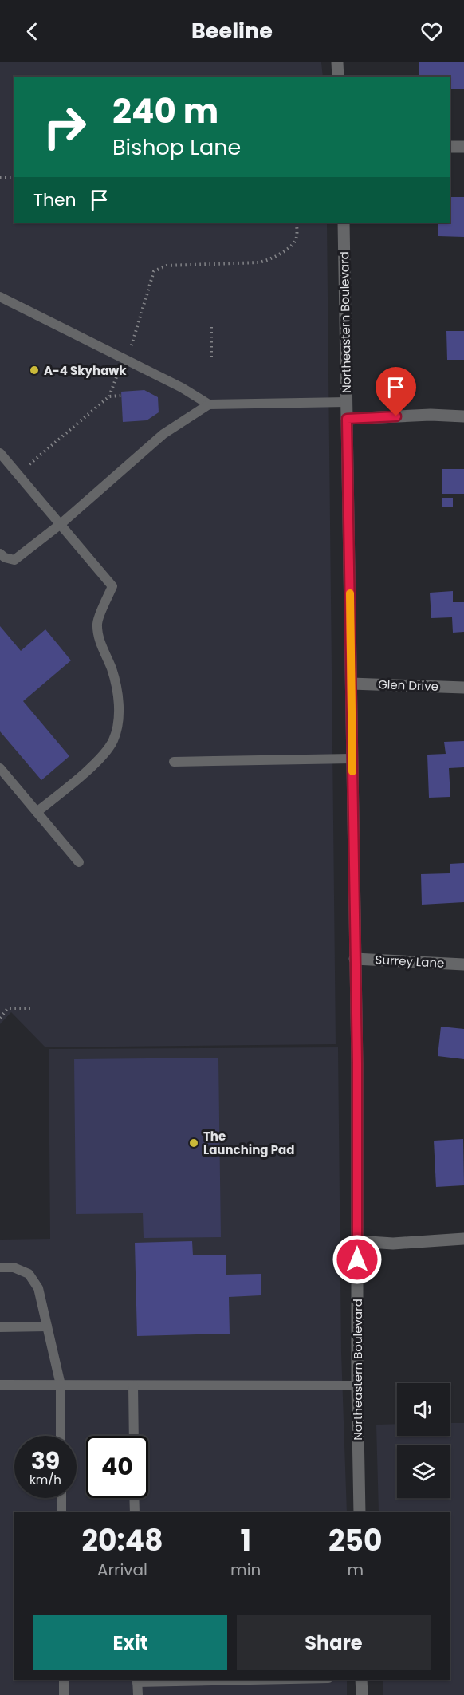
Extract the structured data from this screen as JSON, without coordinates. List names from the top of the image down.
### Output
{
  "streets": {
    "street": ["Northeastern Boulevard", "Glen Drive", "Surrey Lane"]
  },
  "crossings": [
    ["Northeastern Boulevard", "Glen Drive"],
    ["Northeastern Boulevard", "Surrey Lane"]
  ],
  "places": ["A-4 Skyhawk", "The Launching Pad"],
  "page": {
    "header": "Beeline",
    "turn": ["240 m", "Bishop Lane"],
    "then": "Then",
    "speed": "39 km/h",
    "limit": "40",
    "eta": [
      "20:48",
      "Arrival",
      "1",
      "min",
      "250",
      "m"
    ],
    "buttons": ["Exit", "Share"]
  }
}
